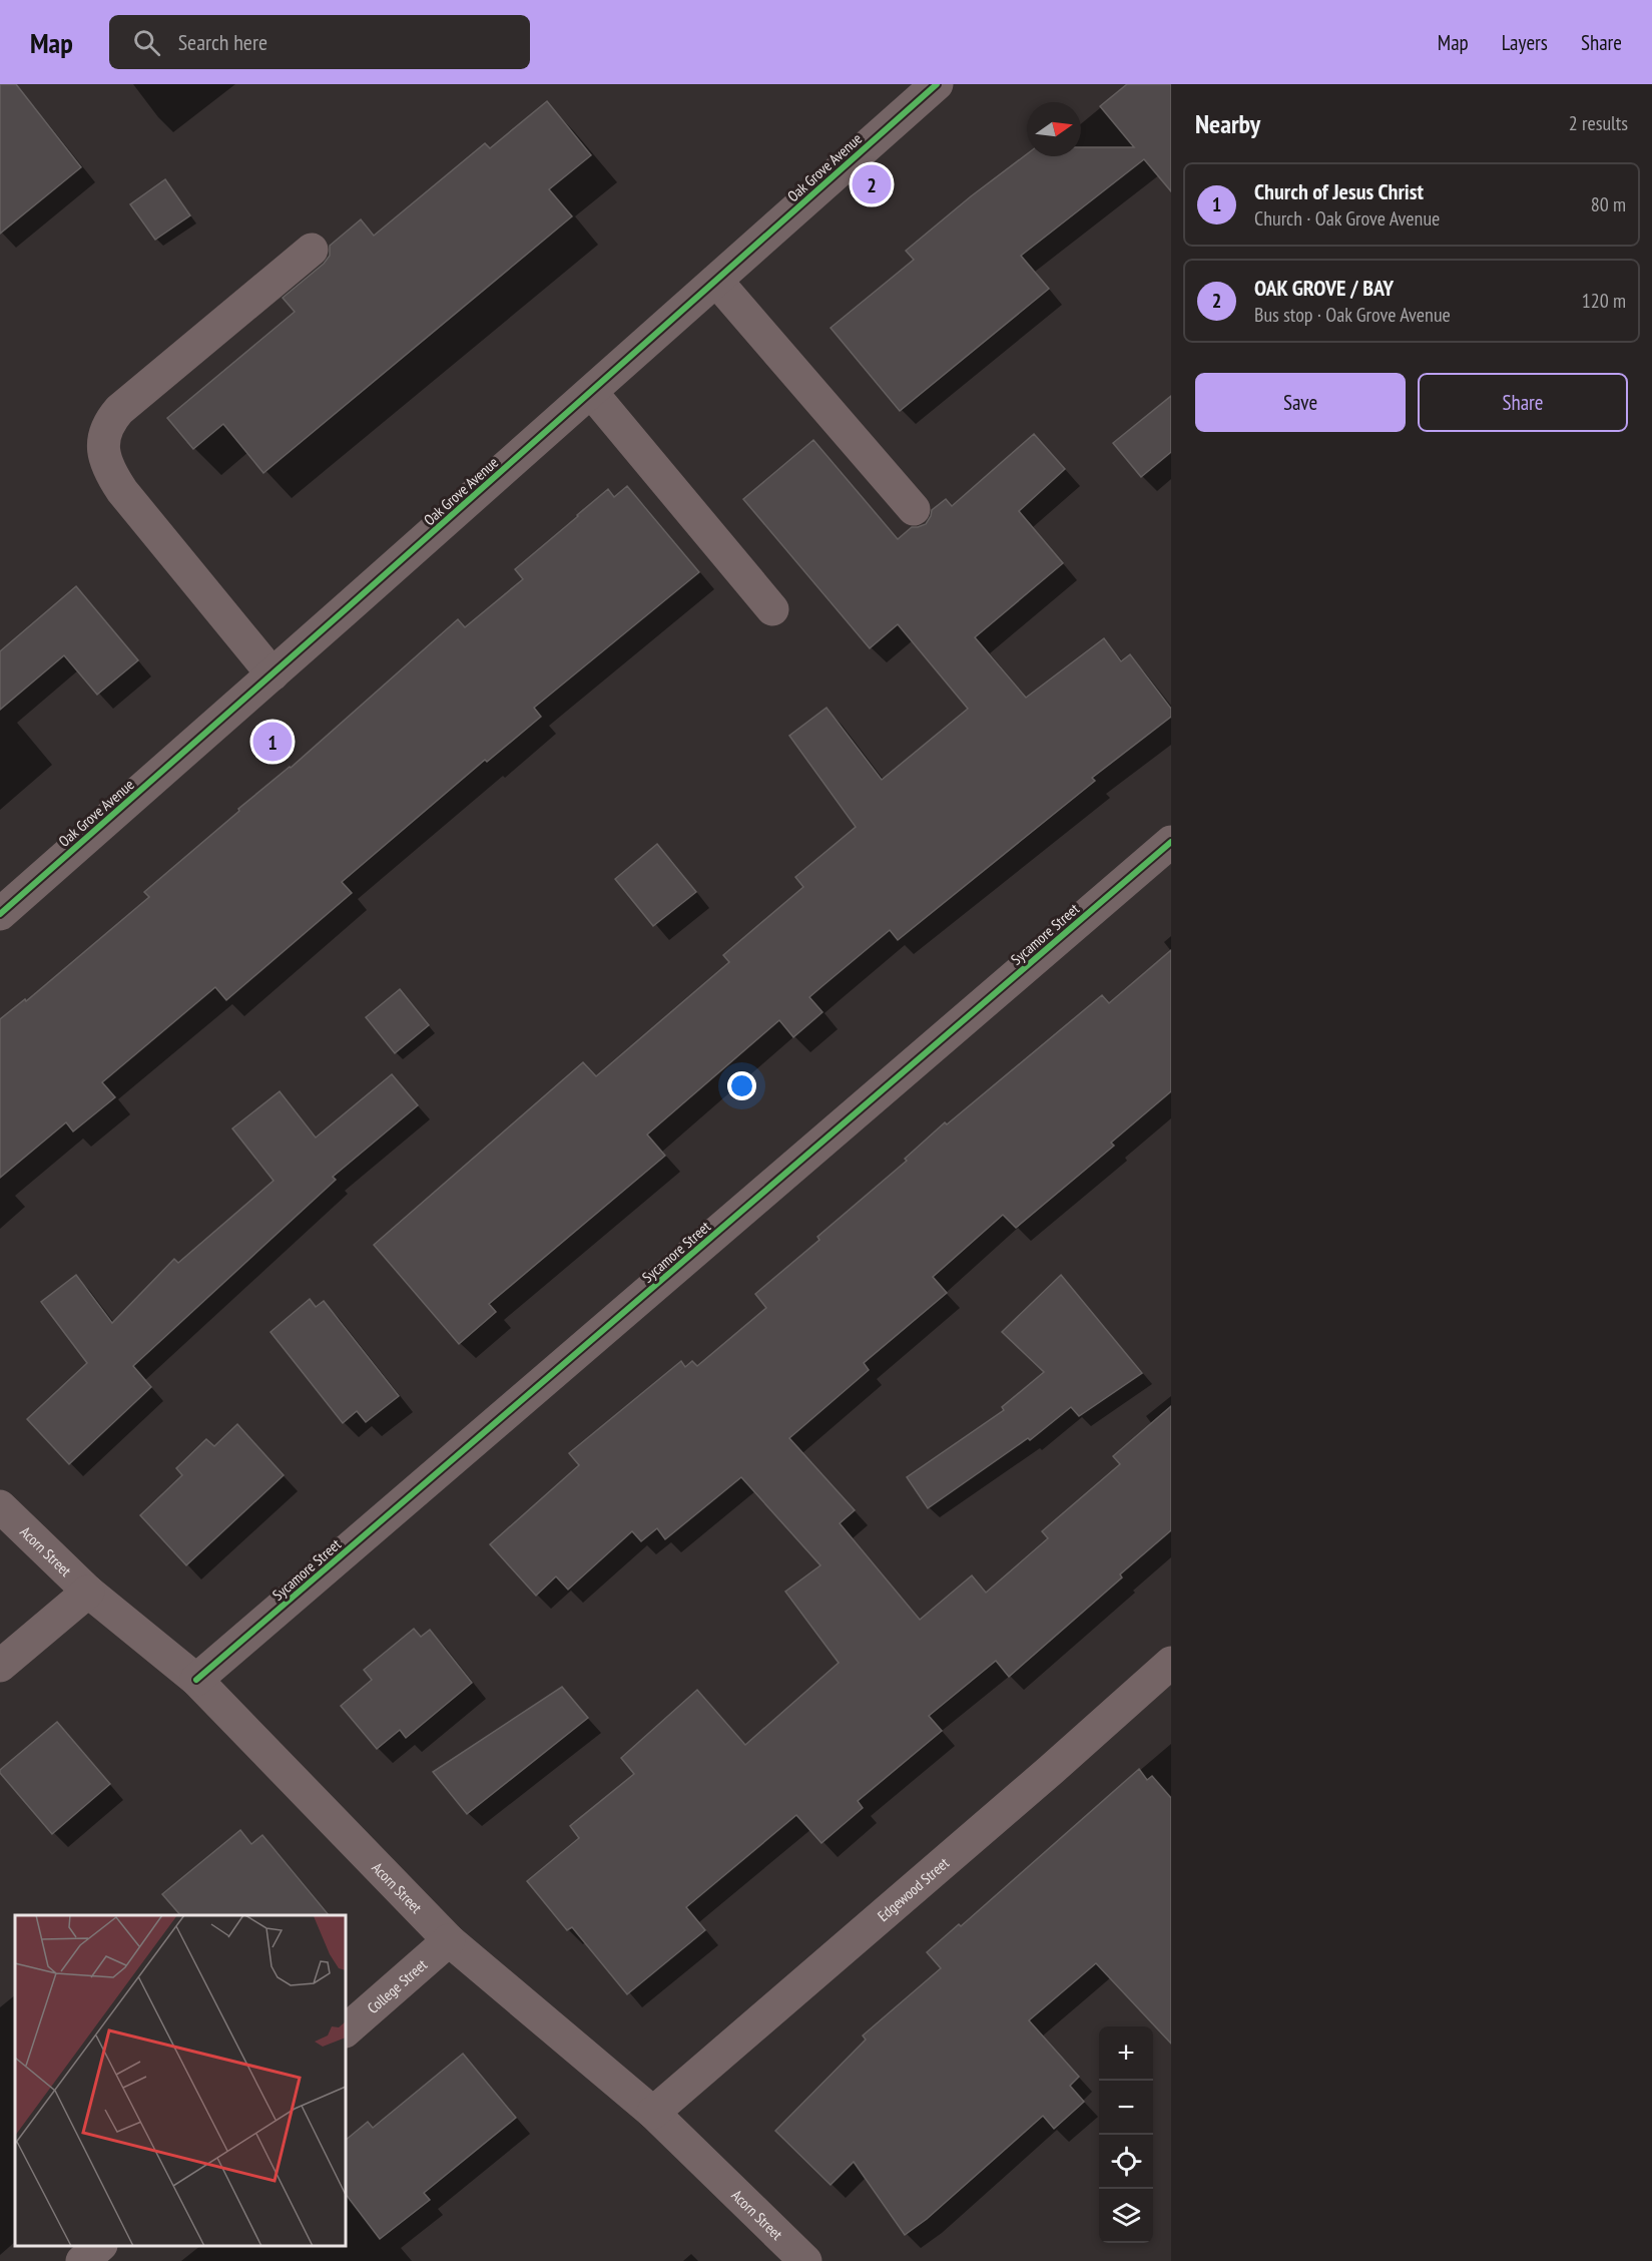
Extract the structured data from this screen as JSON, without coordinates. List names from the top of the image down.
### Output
{
  "streets": {
    "street": [
      "Oak Grove Avenue",
      "Sycamore Street",
      "Acorn Street",
      "Edgewood Street",
      "College Street"
    ]
  },
  "crossings": [
    ["Sycamore Street", "Acorn Street"],
    ["Acorn Street", "Edgewood Street"],
    ["Acorn Street", "College Street"]
  ],
  "north": "right",
  "page": {
    "header": "Map",
    "search": "Search here",
    "nav": ["Map", "Layers", "Share"],
    "heading": ["Nearby", "2 results"],
    "pins": ["2", "1"],
    "list": [
      {
        "mark": "1",
        "name": "Church of Jesus Christ",
        "note": "Church · Oak Grove Avenue",
        "value": "80 m"
      },
      {
        "mark": "2",
        "name": "OAK GROVE / BAY",
        "note": "Bus stop · Oak Grove Avenue",
        "value": "120 m"
      }
    ],
    "buttons": ["Save", "Share"],
    "map_buttons": ["+", "−"]
  }
}
